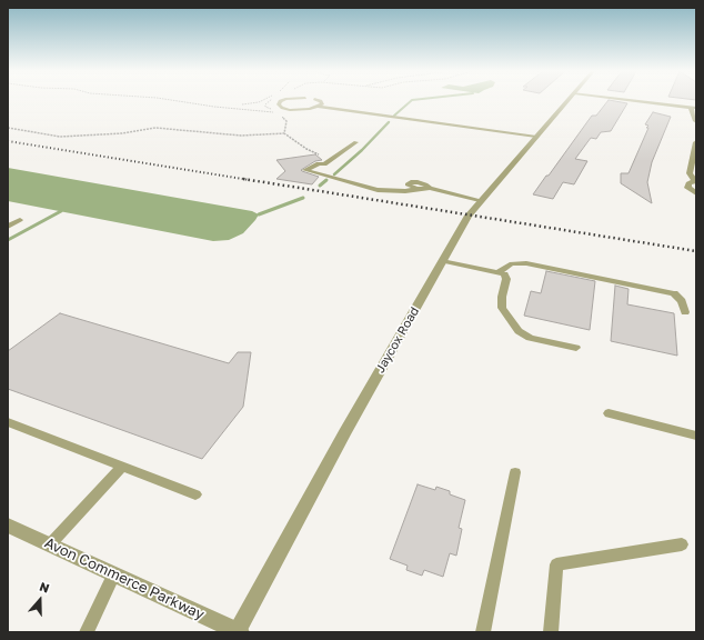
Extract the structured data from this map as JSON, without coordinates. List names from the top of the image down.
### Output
{
  "streets": {
    "street": ["Jaycox Road", "Avon Commerce Parkway"]
  },
  "crossings": [
    ["Jaycox Road", "Avon Commerce Parkway"]
  ],
  "north": "top"
}
